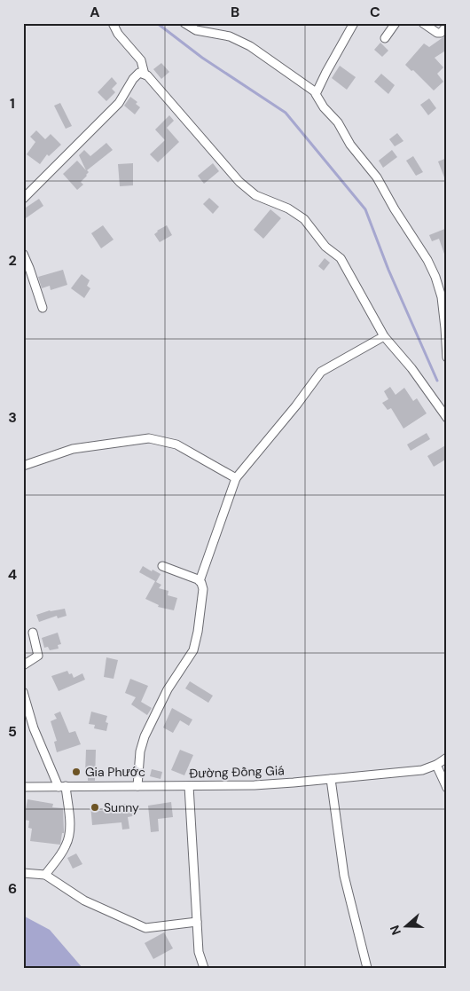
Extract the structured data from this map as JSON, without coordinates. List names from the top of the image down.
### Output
{
  "streets": {
    "street": ["Đường Đồng Giá"]
  },
  "places": ["Gia Phước", "Sunny"],
  "north": "left",
  "grid": {
    "columns": ["A", "B", "C"],
    "rows": [
      "1",
      "2",
      "3",
      "4",
      "5",
      "6"
    ]
  }
}
